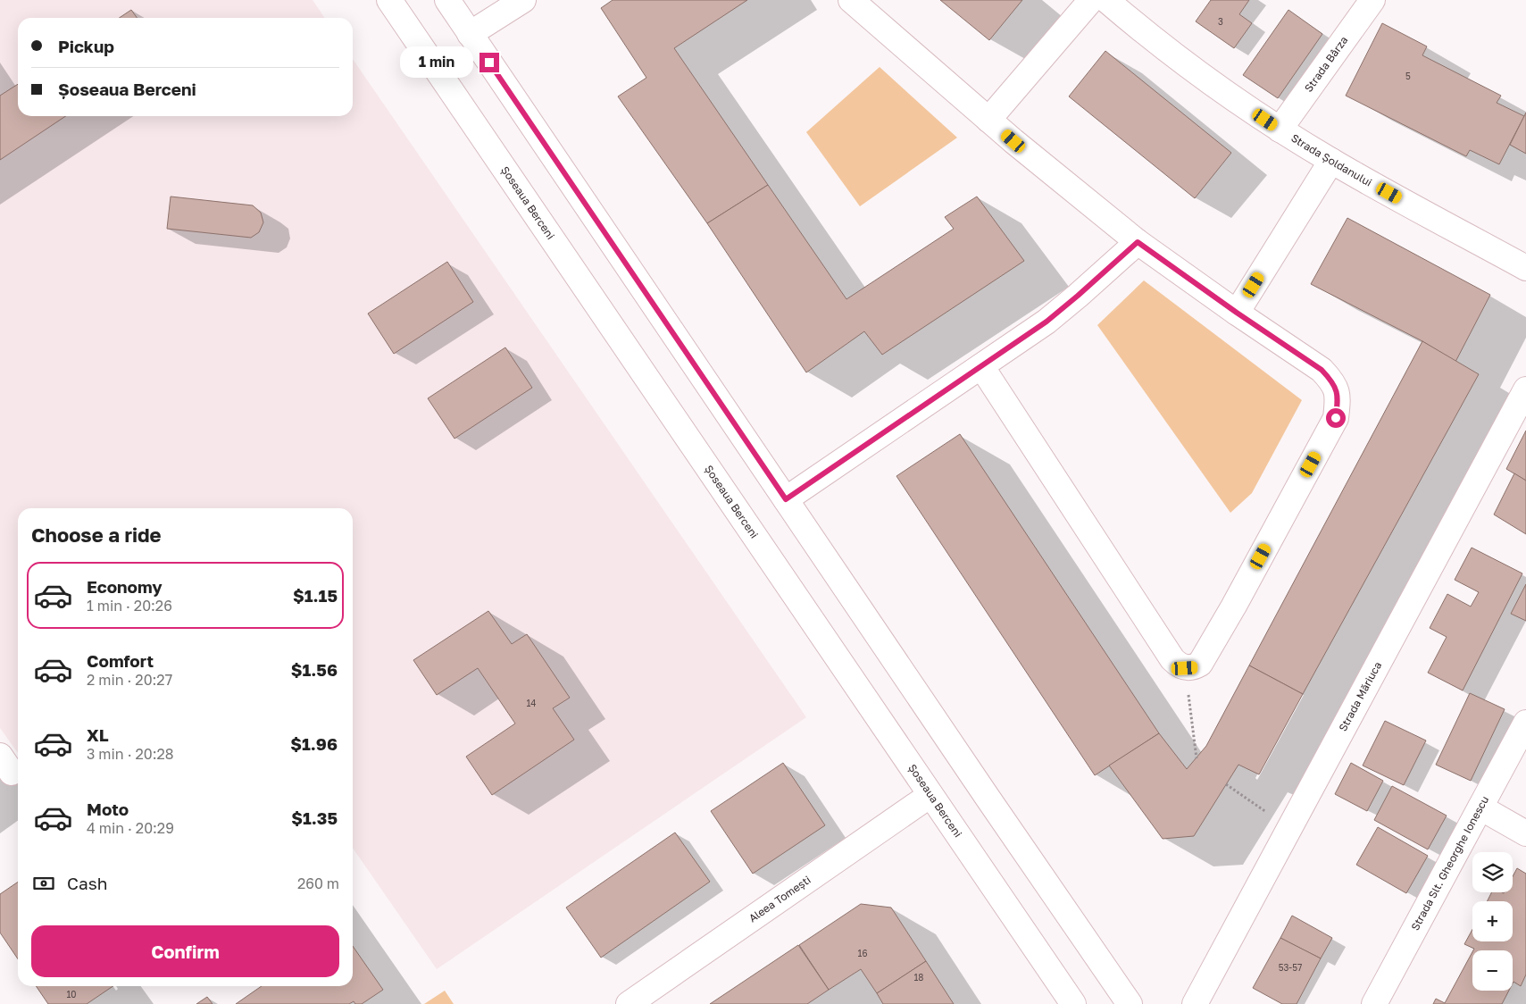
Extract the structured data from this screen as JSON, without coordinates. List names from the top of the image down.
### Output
{
  "streets": {
    "main road": [
      "Strada Bârza",
      "Strada Șoldanului",
      "Șoseaua Berceni",
      "Strada Măriuca",
      "Strada Slt. Gheorghe Ionescu",
      "Aleea Tomești"
    ]
  },
  "crossings": [
    ["Strada Bârza", "Strada Șoldanului"],
    ["Șoseaua Berceni", "Aleea Tomești"]
  ],
  "house_numbers": [
    "3",
    "5",
    "14",
    "16",
    "53-57",
    "18",
    "10"
  ],
  "page": {
    "banner": ["Pickup", "Șoseaua Berceni"],
    "bubble": "1 min",
    "heading": "Choose a ride",
    "list": [
      {
        "name": "Economy",
        "note": "1 min · 20:26",
        "value": "$1.15"
      },
      {
        "name": "Comfort",
        "note": "2 min · 20:27",
        "value": "$1.56"
      },
      {
        "name": "XL",
        "note": "3 min · 20:28",
        "value": "$1.96"
      },
      {
        "name": "Moto",
        "note": "4 min · 20:29",
        "value": "$1.35"
      }
    ],
    "map_buttons": ["+", "−"],
    "pay": ["Cash", "260 m"],
    "buttons": "Confirm"
  }
}
